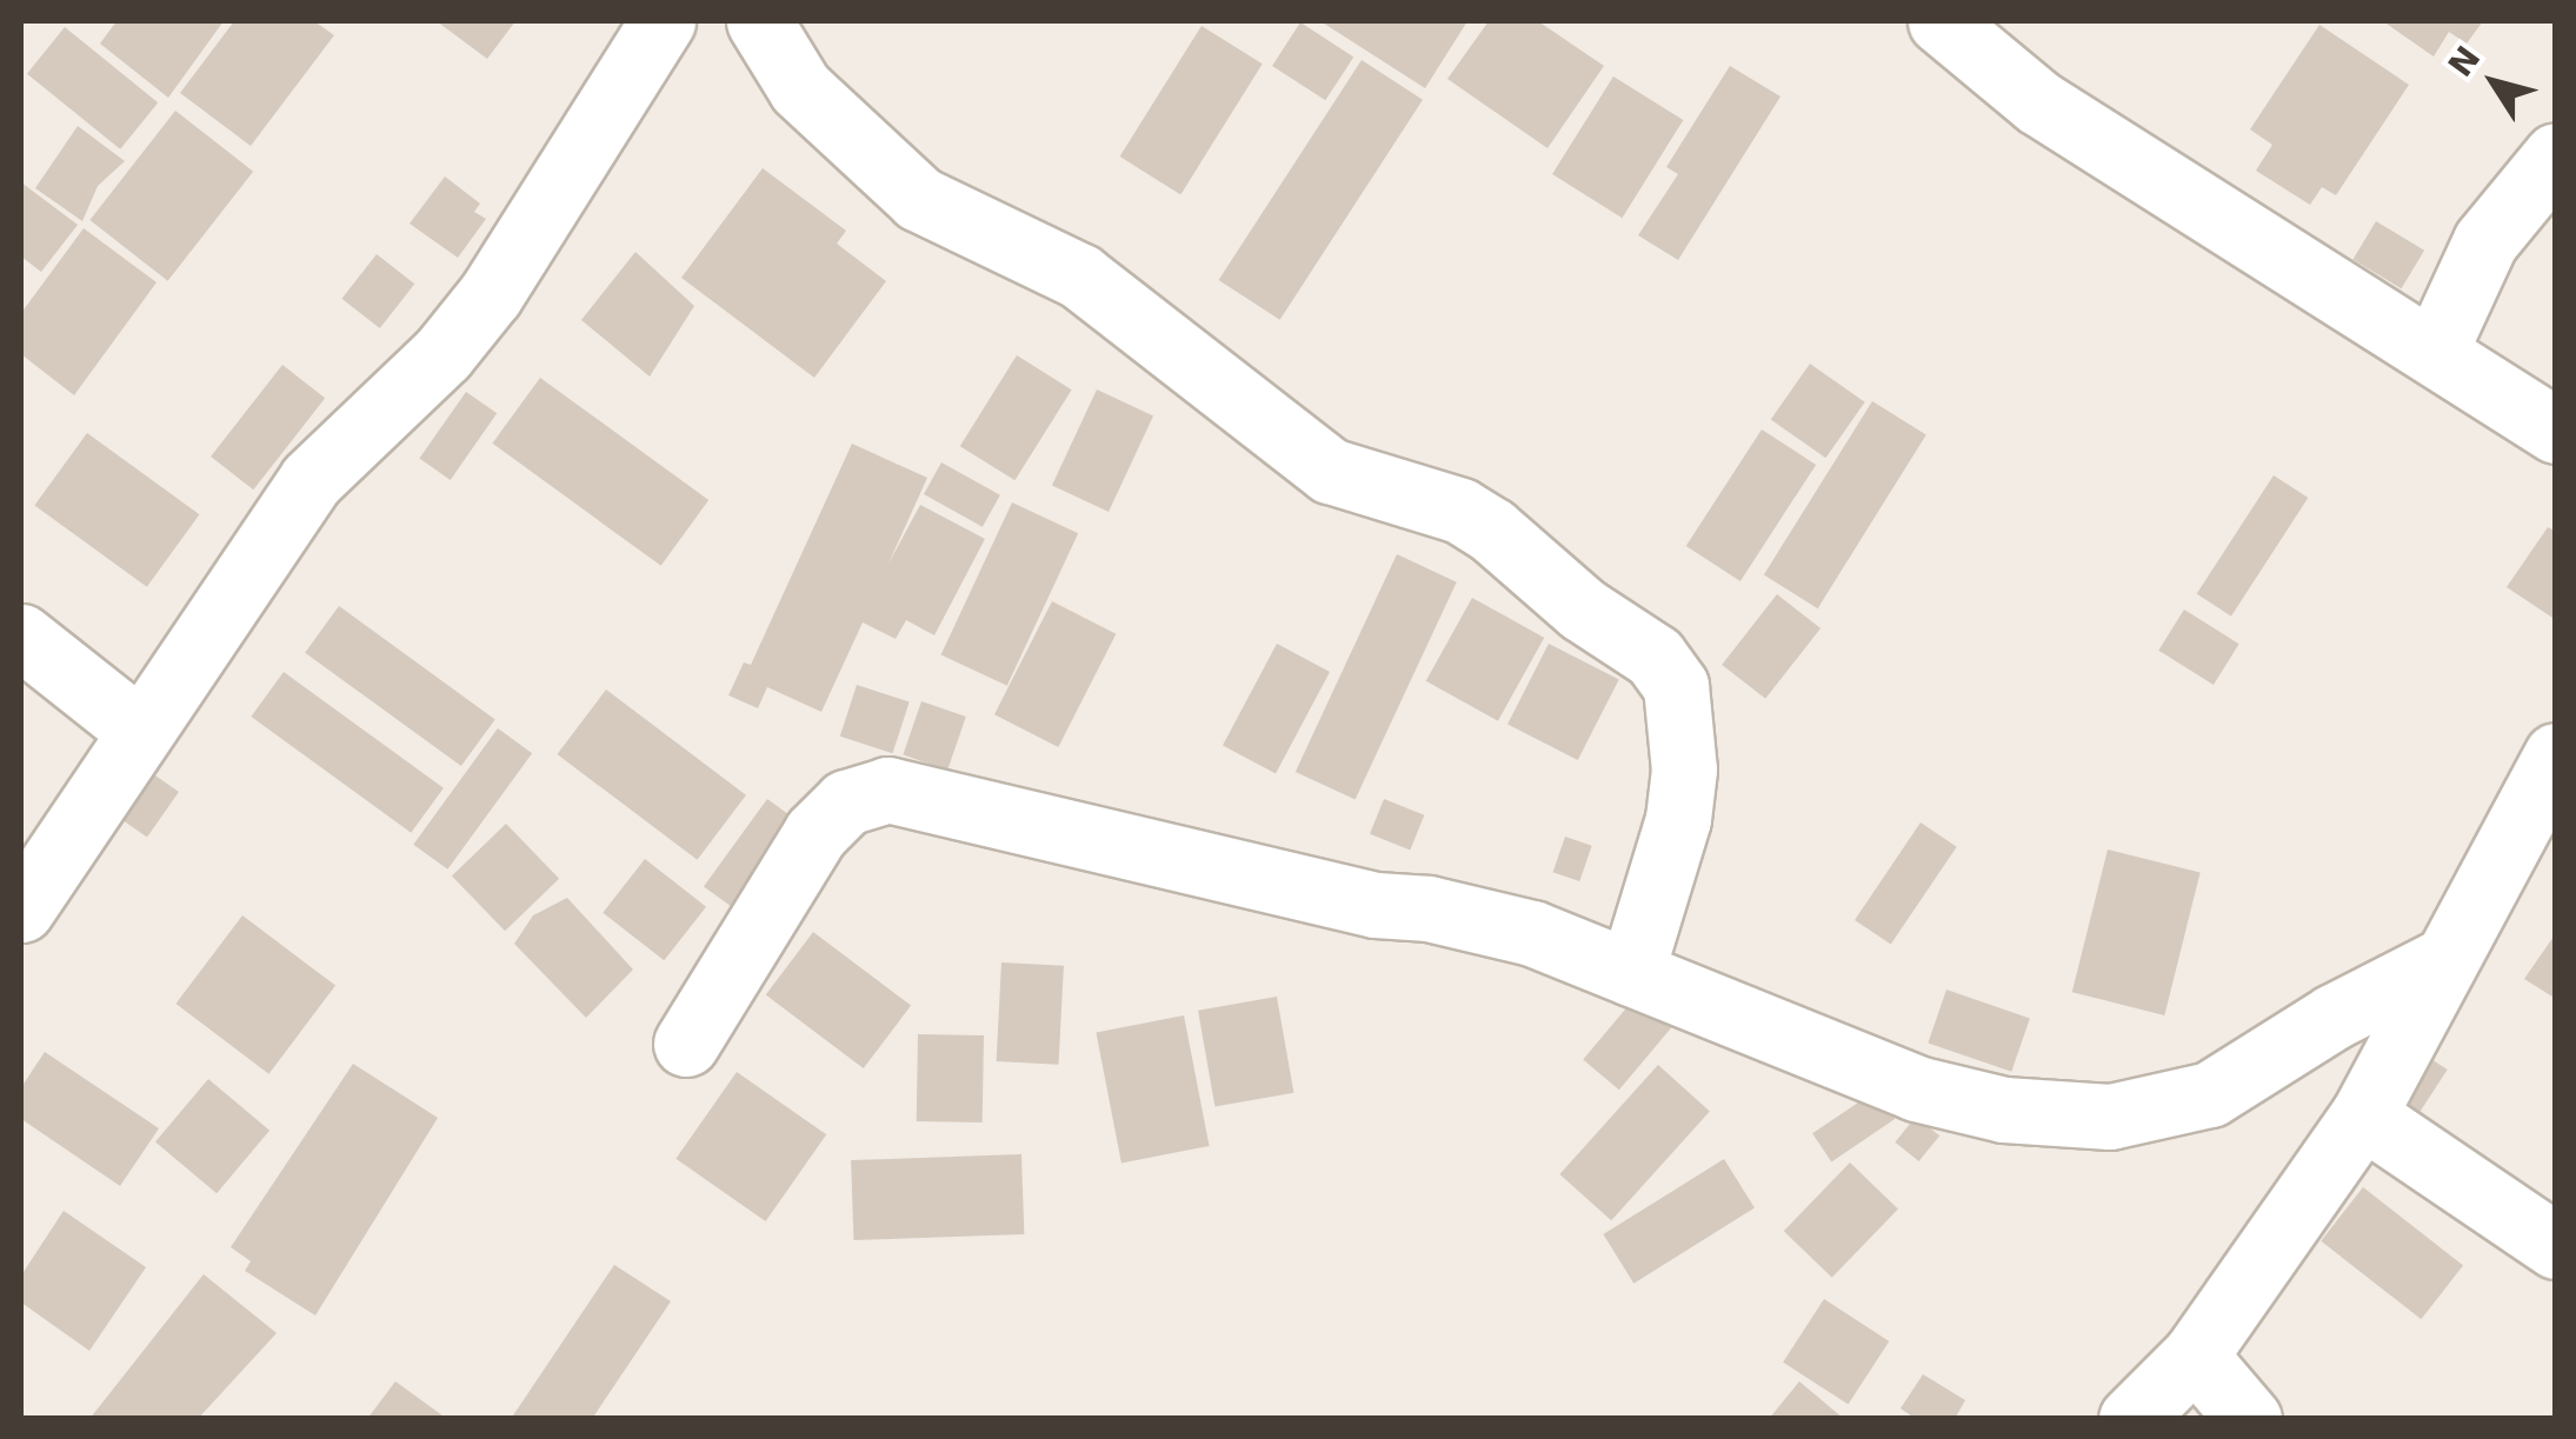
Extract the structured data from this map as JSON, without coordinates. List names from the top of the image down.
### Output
{
  "north": "top left"
}
